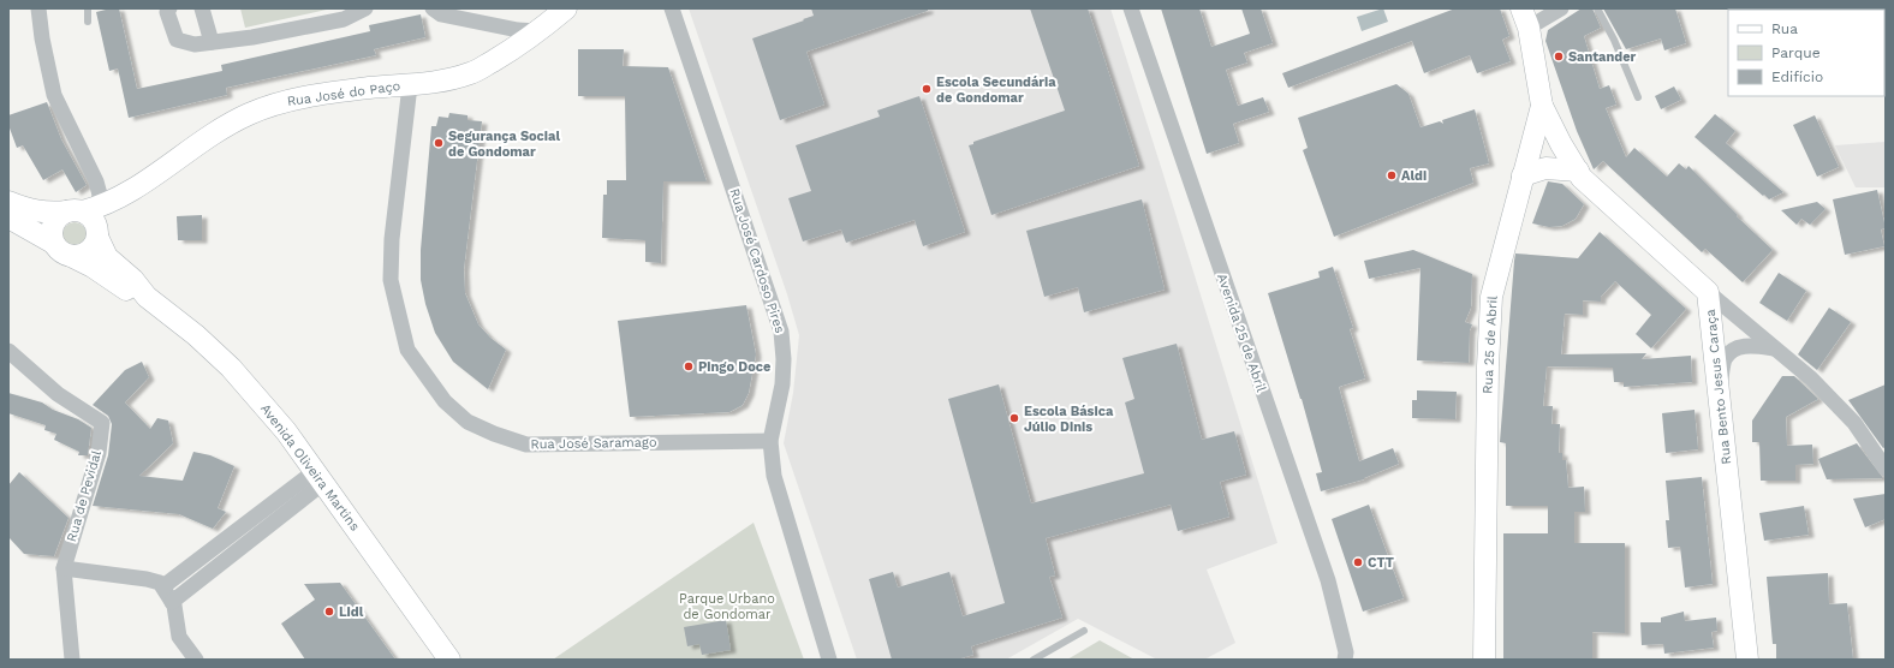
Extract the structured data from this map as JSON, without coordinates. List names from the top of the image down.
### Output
{
  "streets": {
    "main road": [
      "Rua José do Paço",
      "Rua 25 de Abril",
      "Rua Bento Jesus Caraça",
      "Avenida Oliveira Martins"
    ],
    "street": [
      "Rua José Cardoso Pires",
      "Avenida 25 de Abril",
      "Rua José Saramago",
      "Rua de Pevidal"
    ]
  },
  "crossings": [
    ["Rua José do Paço", "Rua José Saramago"],
    ["Rua José do Paço", "Avenida Oliveira Martins"],
    ["Rua José Cardoso Pires", "Rua José Saramago"],
    ["Rua 25 de Abril", "Rua Bento Jesus Caraça"]
  ],
  "parks": ["Parque Urbano de Gondomar"],
  "places": [
    "Santander",
    "Escola Secundária de Gondomar",
    "Segurança Social de Gondomar",
    "Aldi",
    "Pingo Doce",
    "Escola Básica Júlio Dinis",
    "CTT",
    "Lidl"
  ],
  "legend": ["Rua", "Parque", "Edifício"]
}
